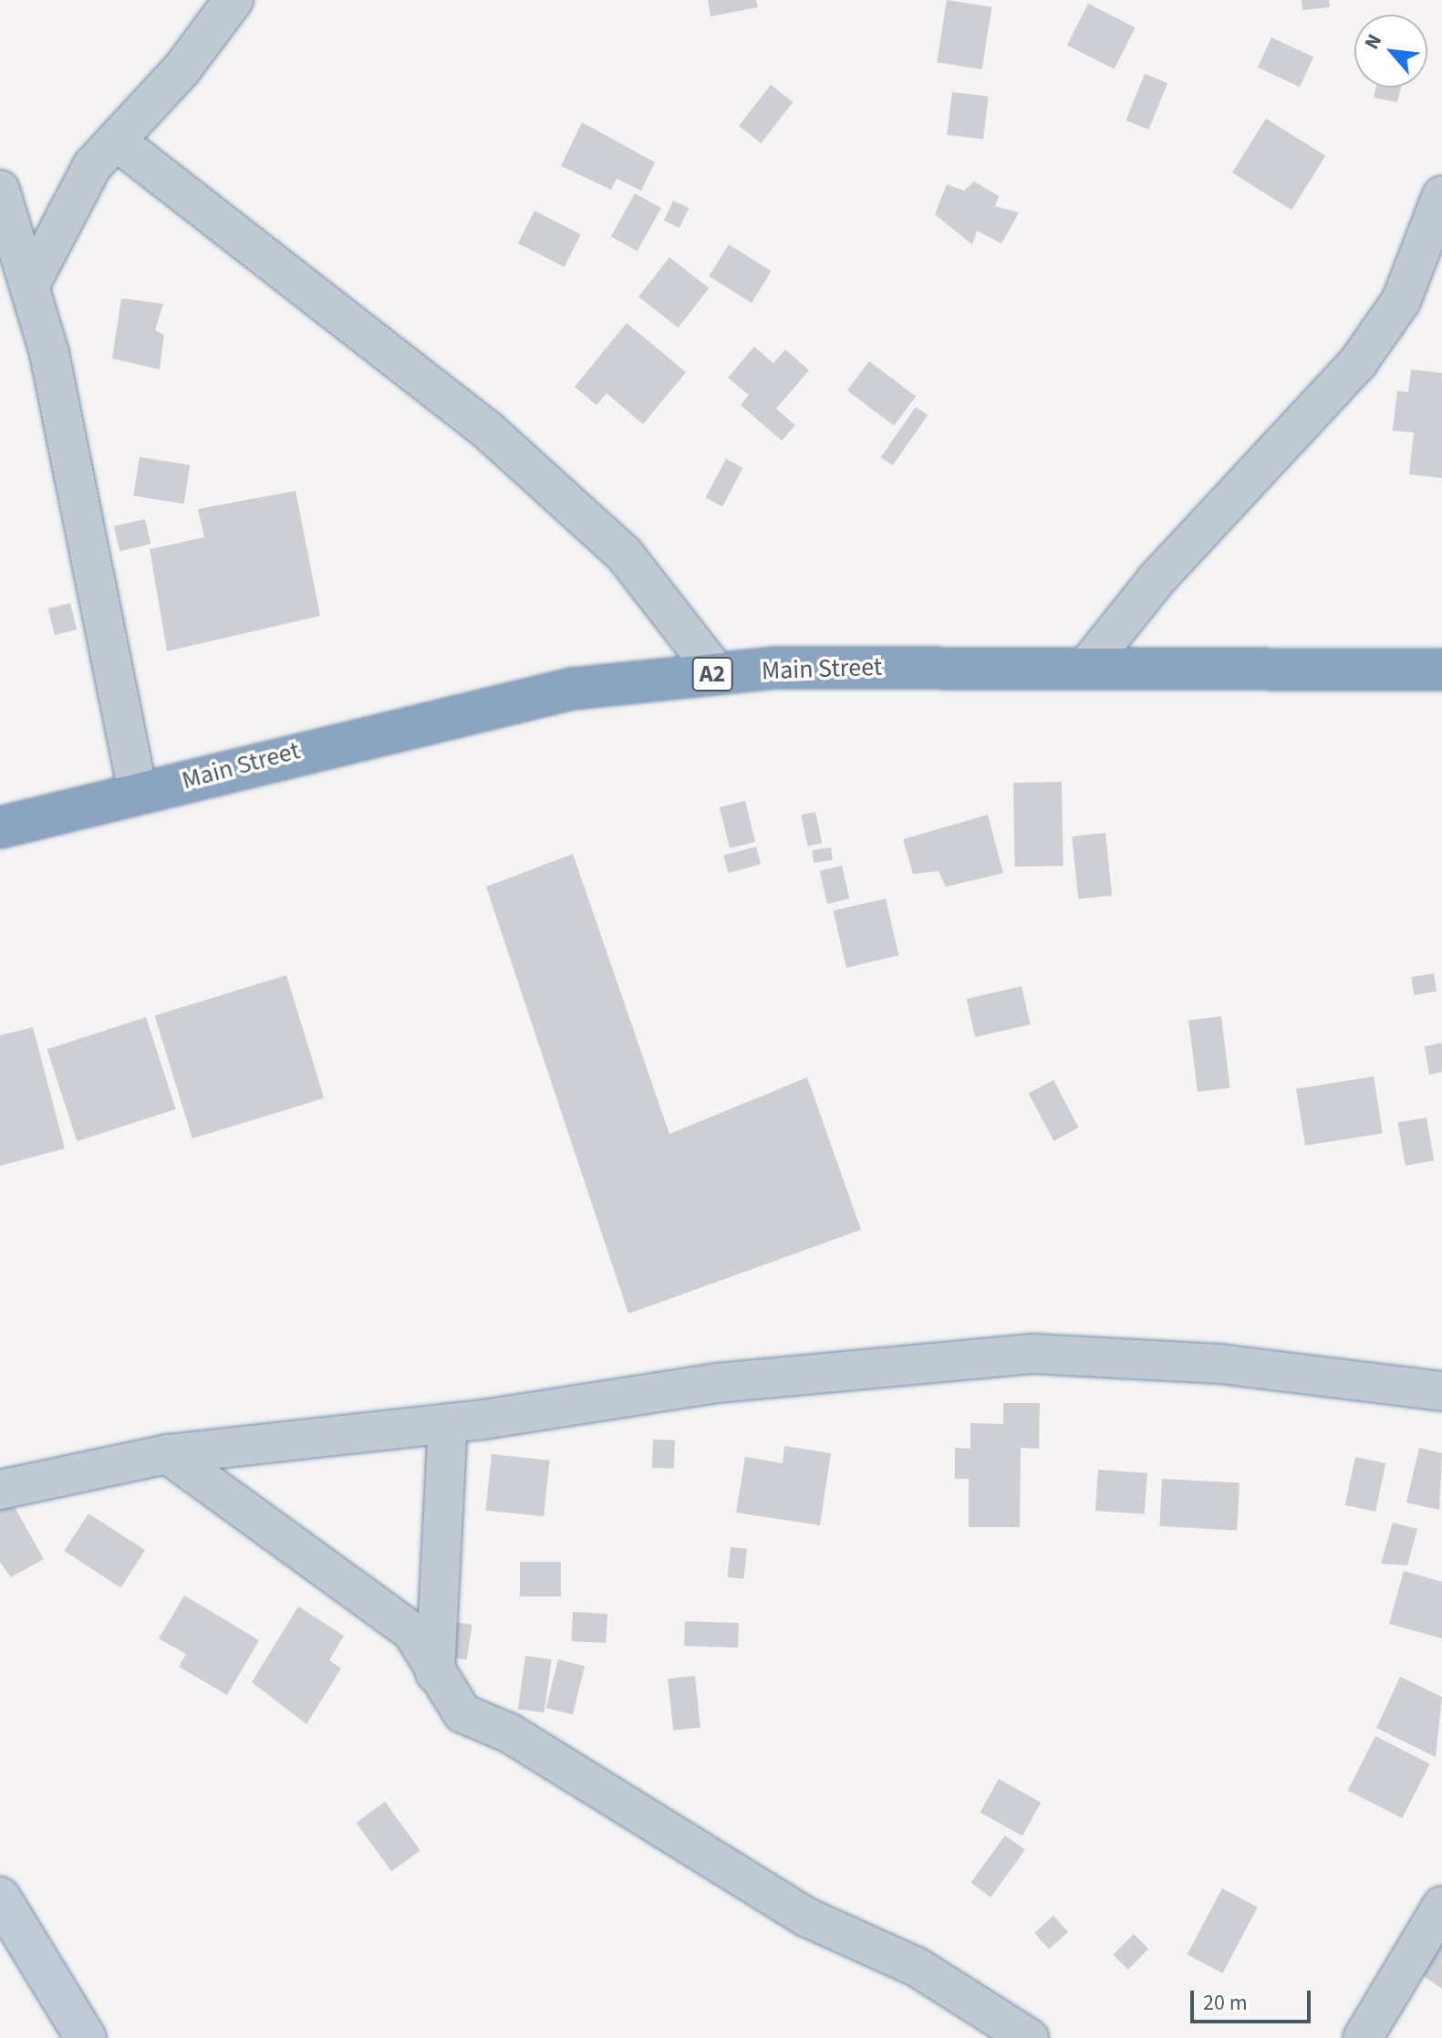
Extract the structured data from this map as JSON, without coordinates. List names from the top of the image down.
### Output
{
  "streets": {
    "highway": ["Main Street", "A2"]
  },
  "scale_bar": "20 m",
  "north": "top left"
}
